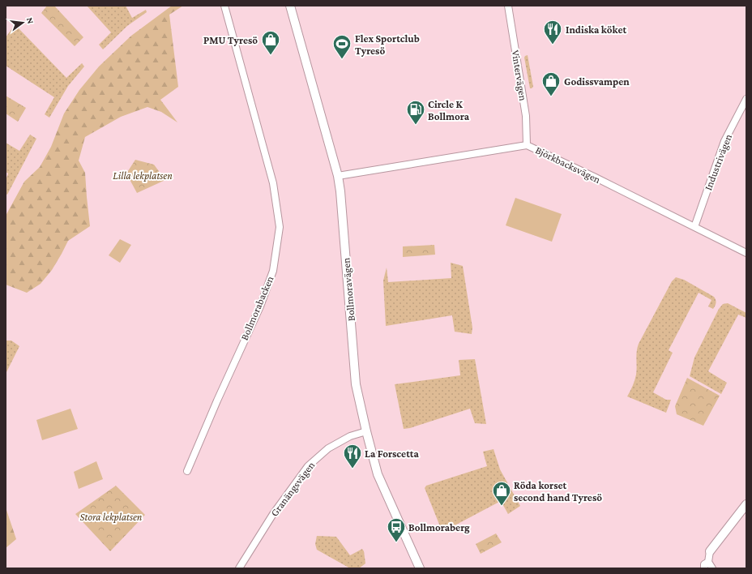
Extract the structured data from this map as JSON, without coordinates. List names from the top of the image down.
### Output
{
  "streets": {
    "street": [
      "Vintervägen",
      "Industrivägen",
      "Björkbacksvägen",
      "Bollmoravägen",
      "Bollmorabacken",
      "Granängsvägen"
    ]
  },
  "crossings": [
    ["Vintervägen", "Björkbacksvägen"],
    ["Industrivägen", "Björkbacksvägen"],
    ["Björkbacksvägen", "Bollmoravägen"],
    ["Bollmoravägen", "Granängsvägen"]
  ],
  "parks": ["Lilla lekplatsen", "Stora lekplatsen"],
  "places": {
    "restaurant": ["Indiska köket", "La Forscetta"],
    "shop": ["PMU Tyresö", "Godissvampen", "Röda korset second hand Tyresö"],
    "sports": ["Flex Sportclub Tyresö"],
    "fuel station": ["Circle K Bollmora"],
    "bus stop": ["Bollmoraberg"]
  },
  "north": "right"
}
